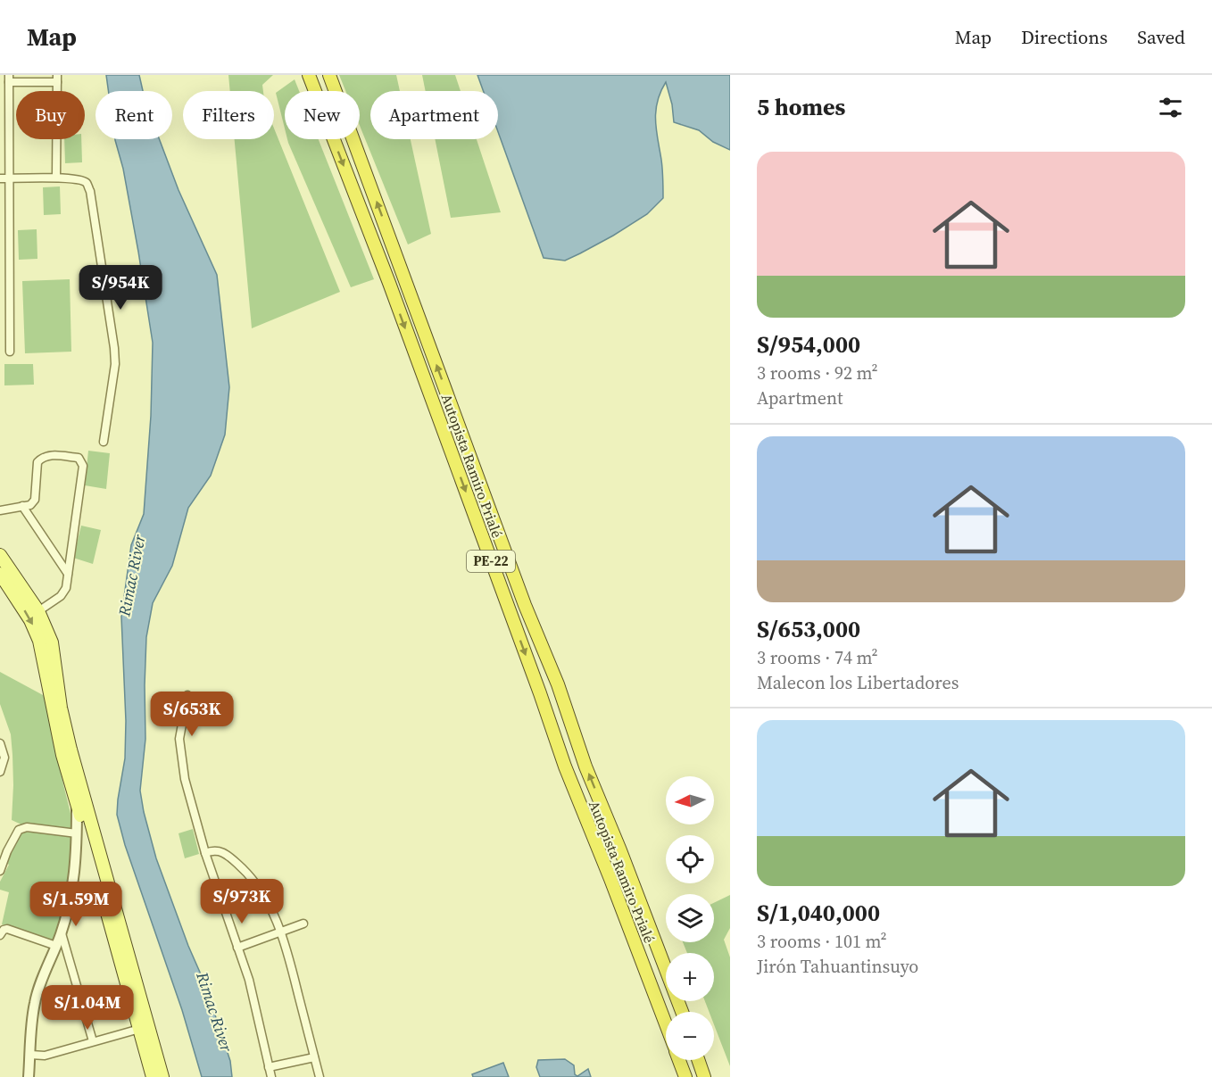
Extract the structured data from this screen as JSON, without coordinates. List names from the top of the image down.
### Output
{
  "streets": {
    "highway": ["Autopista Ramiro Prialé", "PE-22"]
  },
  "water": ["Rimac River"],
  "north": "left",
  "page": {
    "header": "Map",
    "nav": ["Map", "Directions", "Saved"],
    "heading": "5 homes",
    "chip": [
      "Buy",
      "Rent",
      "Filters",
      "New",
      "Apartment"
    ],
    "list": [
      {
        "name": "S/954,000",
        "note": "3 rooms · 92 m² · Apartment"
      },
      {
        "name": "S/653,000",
        "note": "3 rooms · 74 m² · Malecon los Libertadores"
      },
      {
        "name": "S/1,040,000",
        "note": "3 rooms · 101 m² · Jirón Tahuantinsuyo"
      }
    ],
    "price": [
      "S/954K",
      "S/653K",
      "S/973K",
      "S/1.59M",
      "S/1.04M"
    ],
    "map_buttons": ["+", "−"]
  }
}
